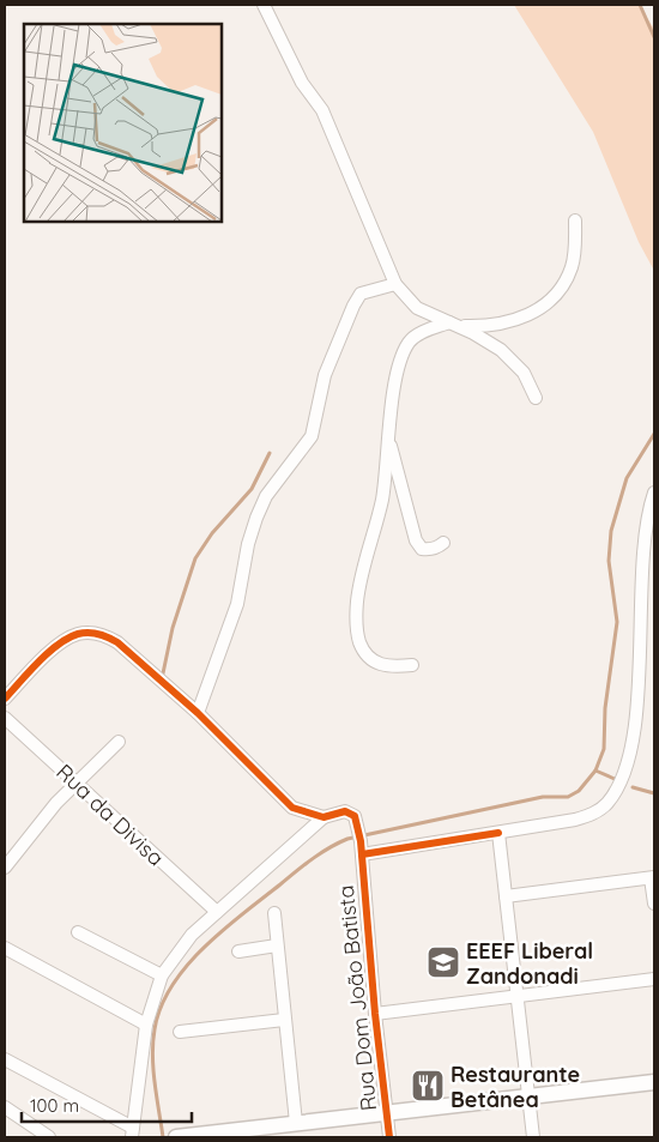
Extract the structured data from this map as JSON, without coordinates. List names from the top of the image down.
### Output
{
  "streets": {
    "street": ["Rua da Divisa", "Rua Dom João Batista"]
  },
  "places": {
    "school or university": ["EEEF Liberal Zandonadi"],
    "restaurant": ["Restaurante Betânea"]
  },
  "scale_bar": "100 m"
}
